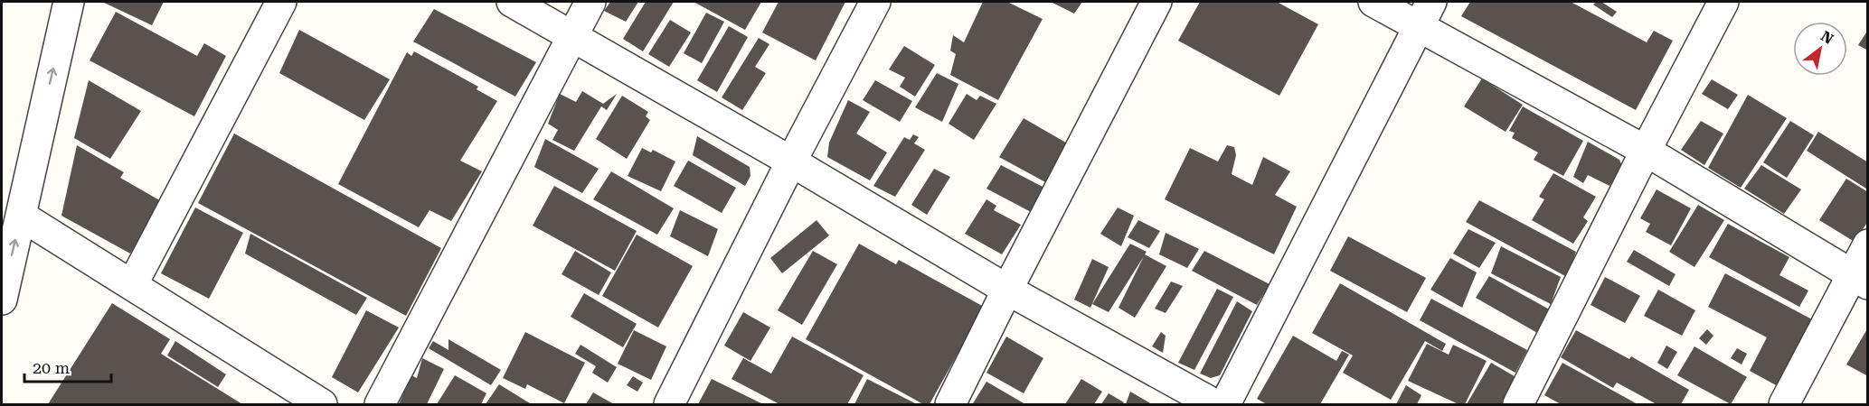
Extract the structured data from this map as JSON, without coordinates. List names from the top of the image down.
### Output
{
  "scale_bar": "20 m",
  "north": "top right"
}
